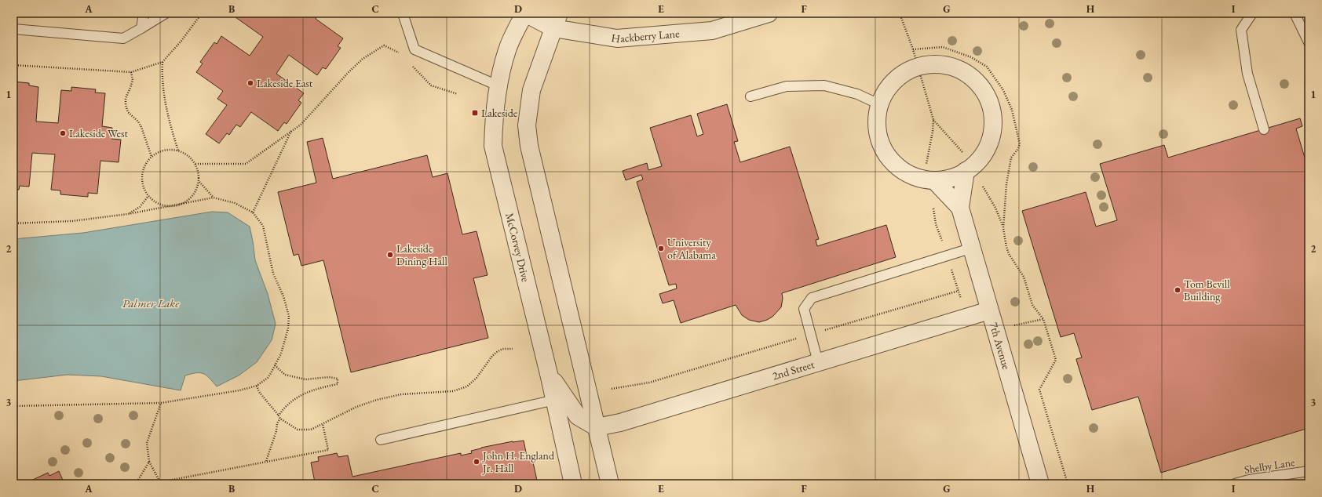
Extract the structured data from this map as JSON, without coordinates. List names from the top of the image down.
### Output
{
  "streets": {
    "street": [
      "Hackberry Lane",
      "McCorvey Drive",
      "7th Avenue",
      "2nd Street"
    ],
    "lane": ["Shelby Lane"]
  },
  "crossings": [
    ["Hackberry Lane", "McCorvey Drive"],
    ["7th Avenue", "2nd Street"]
  ],
  "water": ["Palmer Lake"],
  "places": {
    "other": [
      "Lakeside East",
      "Lakeside West",
      "University of Alabama",
      "Lakeside Dining Hall",
      "Tom Bevill Building",
      "John H. England Jr. Hall"
    ],
    "transit": ["Lakeside"]
  },
  "grid": {
    "columns": [
      "A",
      "B",
      "C",
      "D",
      "E",
      "F",
      "G",
      "H",
      "I"
    ],
    "rows": ["1", "2", "3"]
  }
}
